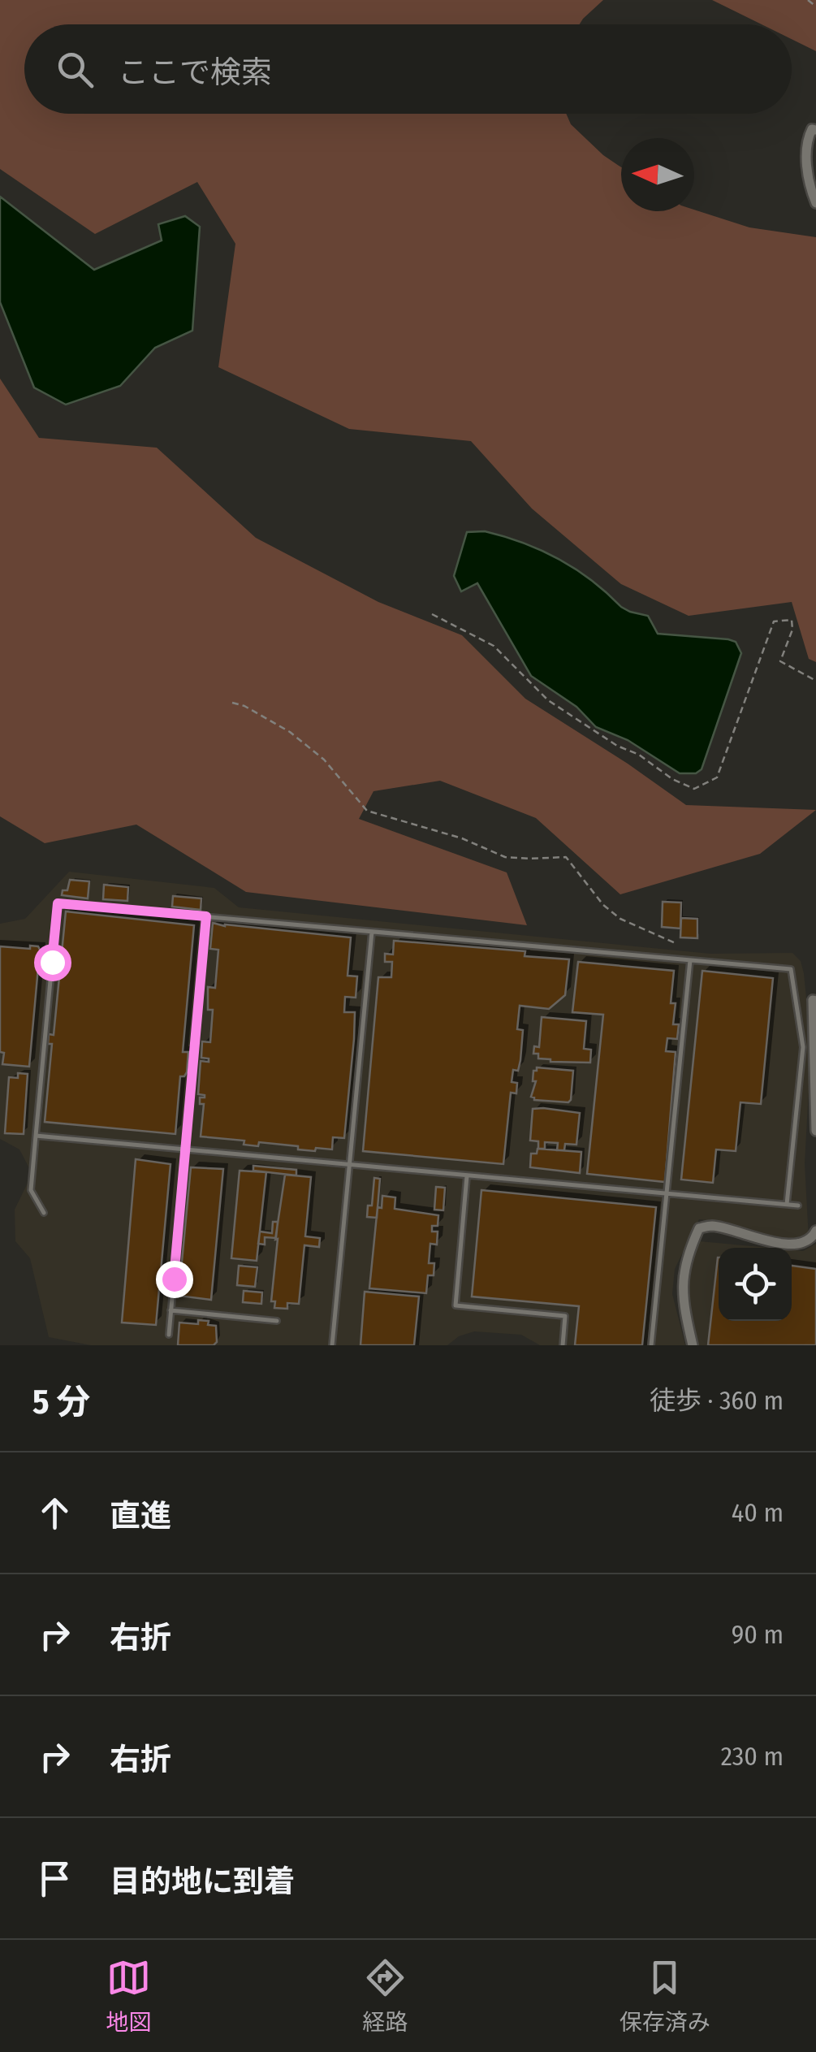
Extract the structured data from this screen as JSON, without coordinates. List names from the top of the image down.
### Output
{
  "north": "left",
  "page": {
    "search": "ここで検索",
    "heading": ["5 分", "徒歩 · 360 m"],
    "list": [
      ["直進", "40 m"],
      ["右折", "90 m"],
      ["右折", "230 m"],
      "目的地に到着"
    ],
    "nav": ["地図", "経路", "保存済み"]
  }
}
